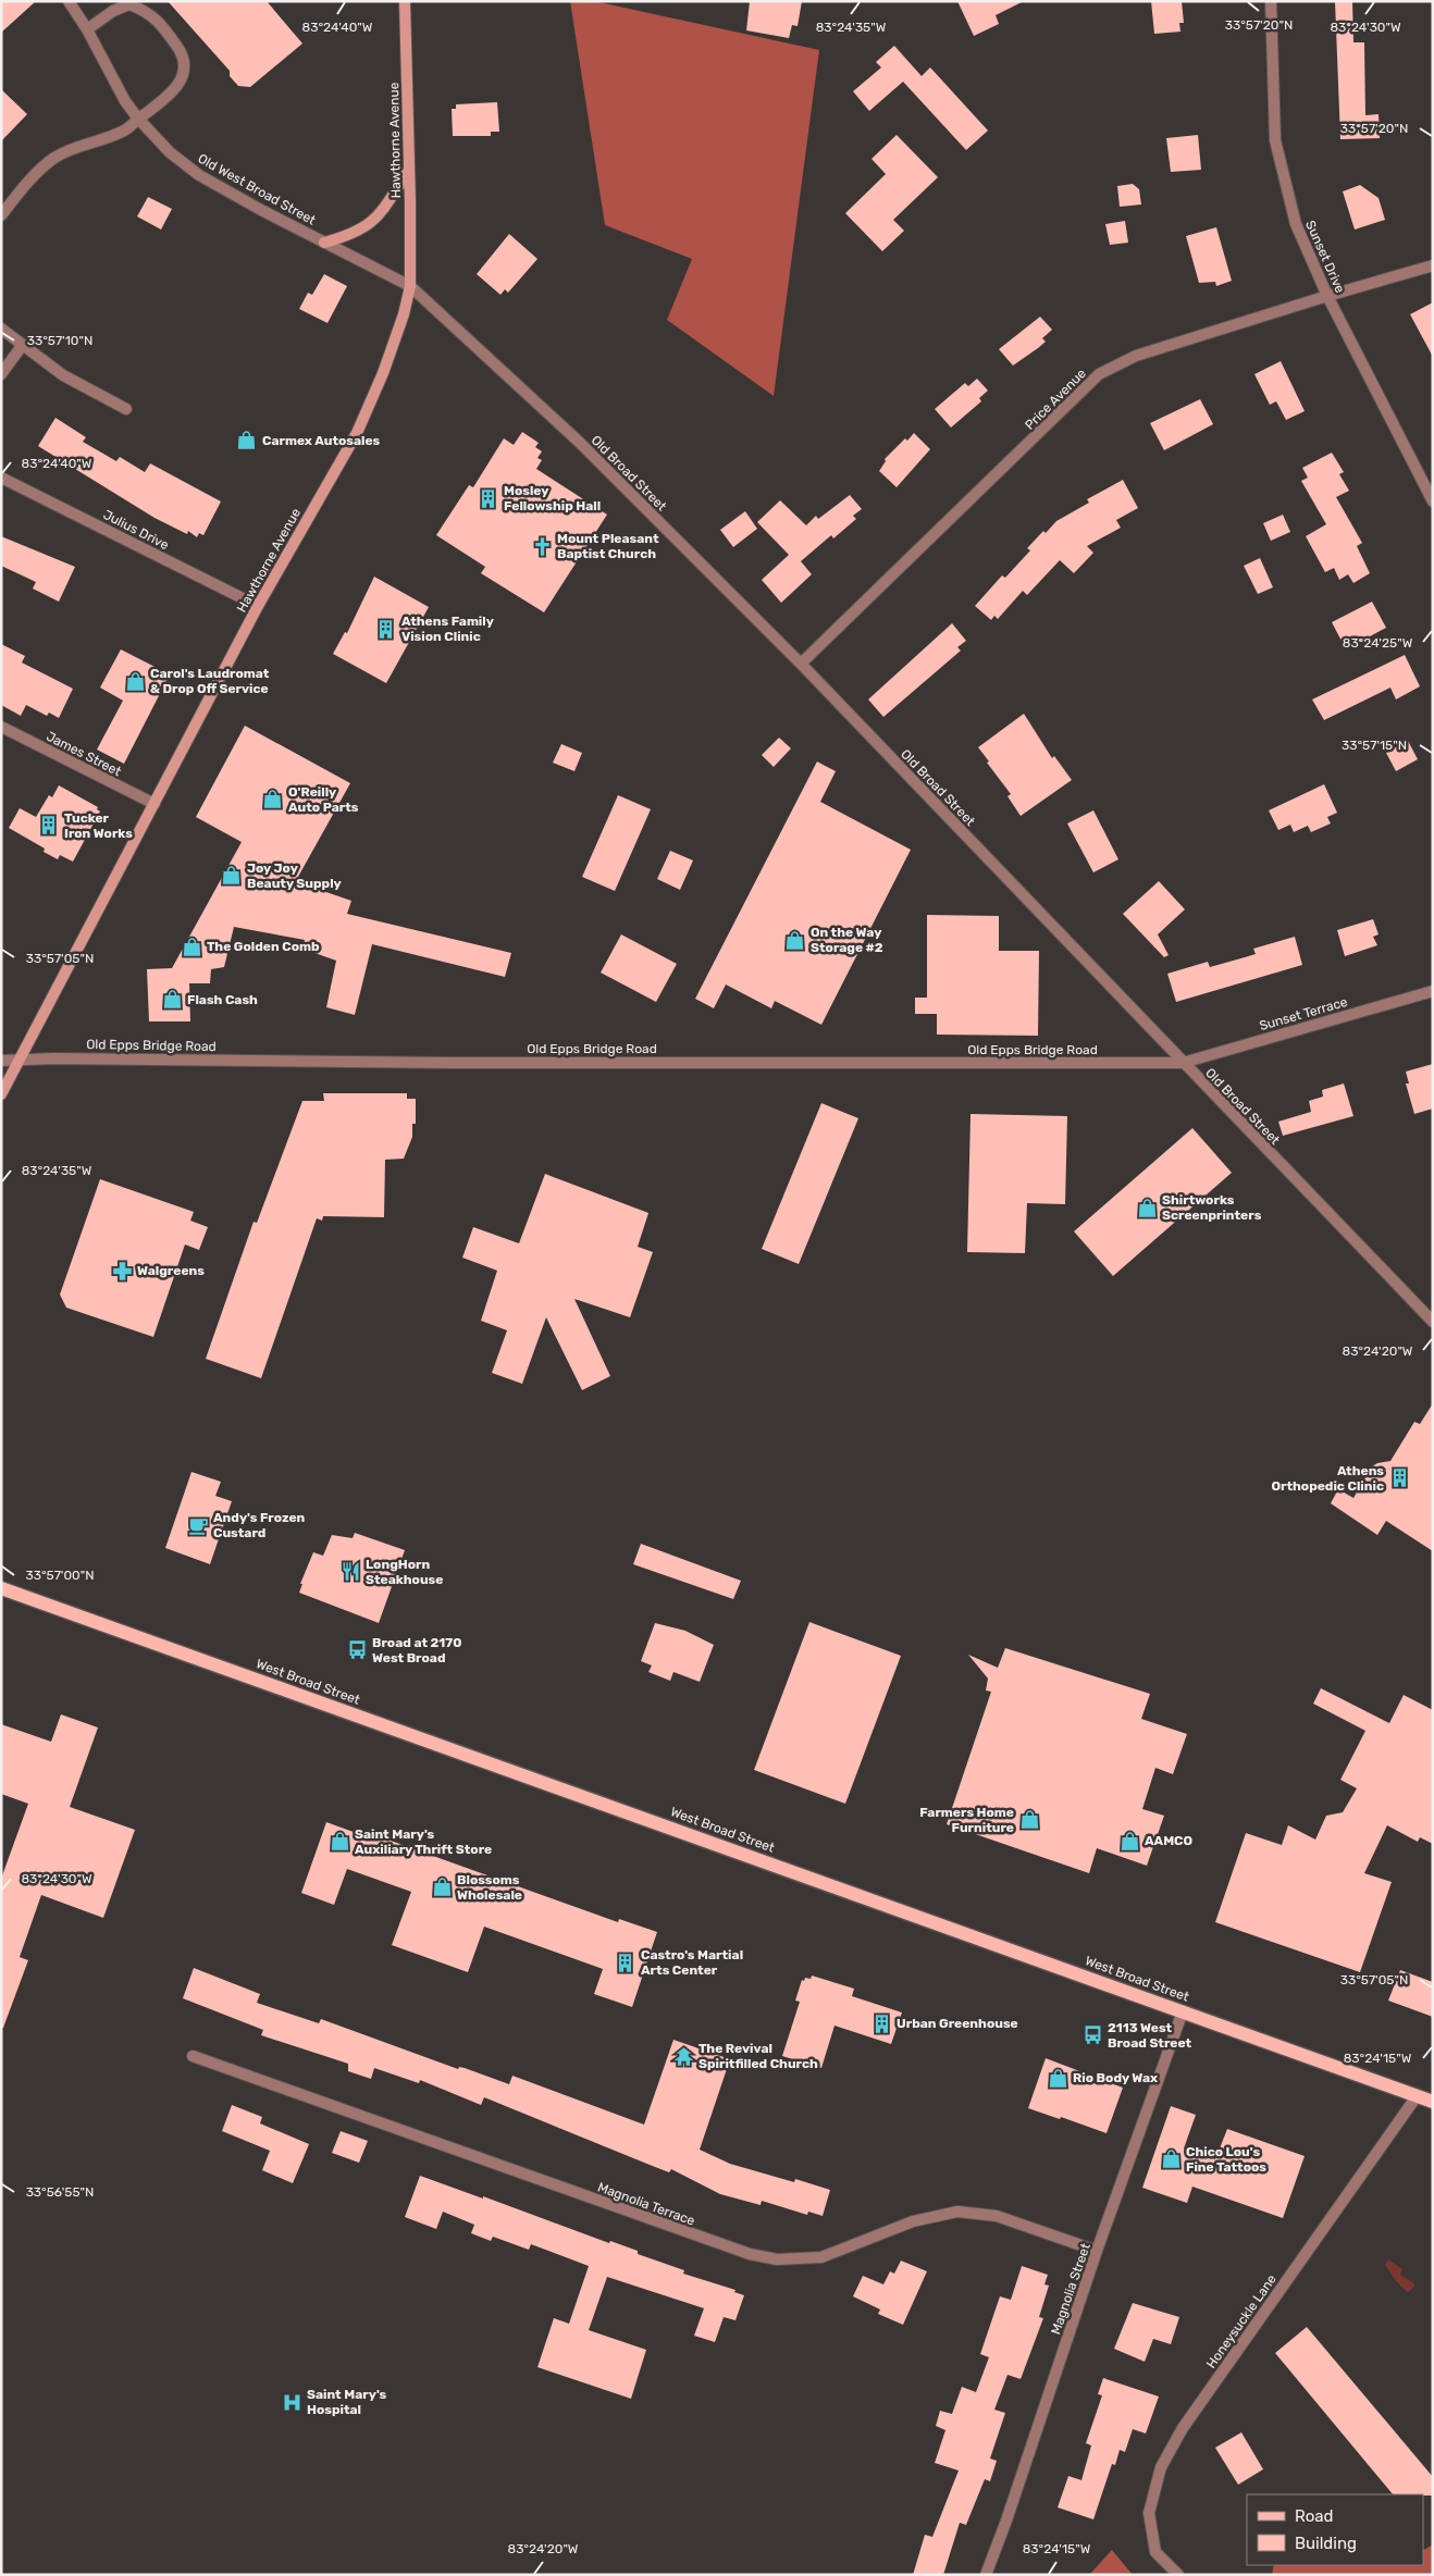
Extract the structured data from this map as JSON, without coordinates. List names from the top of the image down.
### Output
{
  "streets": {
    "main road": ["Hawthorne Avenue", "West Broad Street"],
    "street": [
      "Old West Broad Street",
      "Sunset Drive",
      "Price Avenue",
      "Old Broad Street",
      "Julius Drive",
      "James Street",
      "Sunset Terrace",
      "Old Epps Bridge Road",
      "Magnolia Terrace",
      "Magnolia Street",
      "Honeysuckle Lane"
    ]
  },
  "crossings": [
    ["Hawthorne Avenue", "Old West Broad Street"],
    ["Hawthorne Avenue", "Old Broad Street"],
    ["Hawthorne Avenue", "Julius Drive"],
    ["Hawthorne Avenue", "James Street"],
    ["Hawthorne Avenue", "Old Epps Bridge Road"],
    ["Old West Broad Street", "Old Broad Street"],
    ["Sunset Drive", "Price Avenue"],
    ["Price Avenue", "Old Broad Street"],
    ["Old Broad Street", "Sunset Terrace"],
    ["Old Broad Street", "Old Epps Bridge Road"],
    ["Sunset Terrace", "Old Epps Bridge Road"],
    ["West Broad Street", "Magnolia Street"],
    ["West Broad Street", "Honeysuckle Lane"],
    ["Magnolia Terrace", "Magnolia Street"]
  ],
  "places": {
    "shop": [
      "Carmex Autosales",
      "Carol's Laudromat & Drop Off Service",
      "O'Reilly Auto Parts",
      "Joy Joy Beauty Supply",
      "On the Way Storage #2",
      "The Golden Comb",
      "Flash Cash",
      "Shirtworks Screenprinters",
      "Farmers Home Furniture",
      "AAMCO",
      "Saint Mary's Auxiliary Thrift Store",
      "Blossoms Wholesale",
      "Rio Body Wax",
      "Chico Lou's Fine Tattoos"
    ],
    "building": [
      "Mosley Fellowship Hall",
      "Athens Family Vision Clinic",
      "Tucker Iron Works",
      "Athens Orthopedic Clinic",
      "Castro's Martial Arts Center",
      "Urban Greenhouse"
    ],
    "church": ["Mount Pleasant Baptist Church"],
    "pharmacy": ["Walgreens"],
    "cafe": ["Andy's Frozen Custard"],
    "restaurant": ["LongHorn Steakhouse"],
    "bus stop": ["Broad at 2170 West Broad", "2113 West Broad Street"],
    "temple": ["The Revival Spiritfilled Church"],
    "hospital": ["Saint Mary's Hospital"]
  },
  "legend": ["Road", "Building"],
  "coordinates": [
    "33°57'20\"N",
    "83°24'40\"W",
    "83°24'35\"W",
    "83°24'30\"W",
    "33°57'10\"N",
    "83°24'25\"W",
    "33°57'15\"N",
    "33°57'05\"N",
    "83°24'20\"W",
    "33°57'00\"N",
    "83°24'15\"W",
    "33°56'55\"N"
  ]
}
